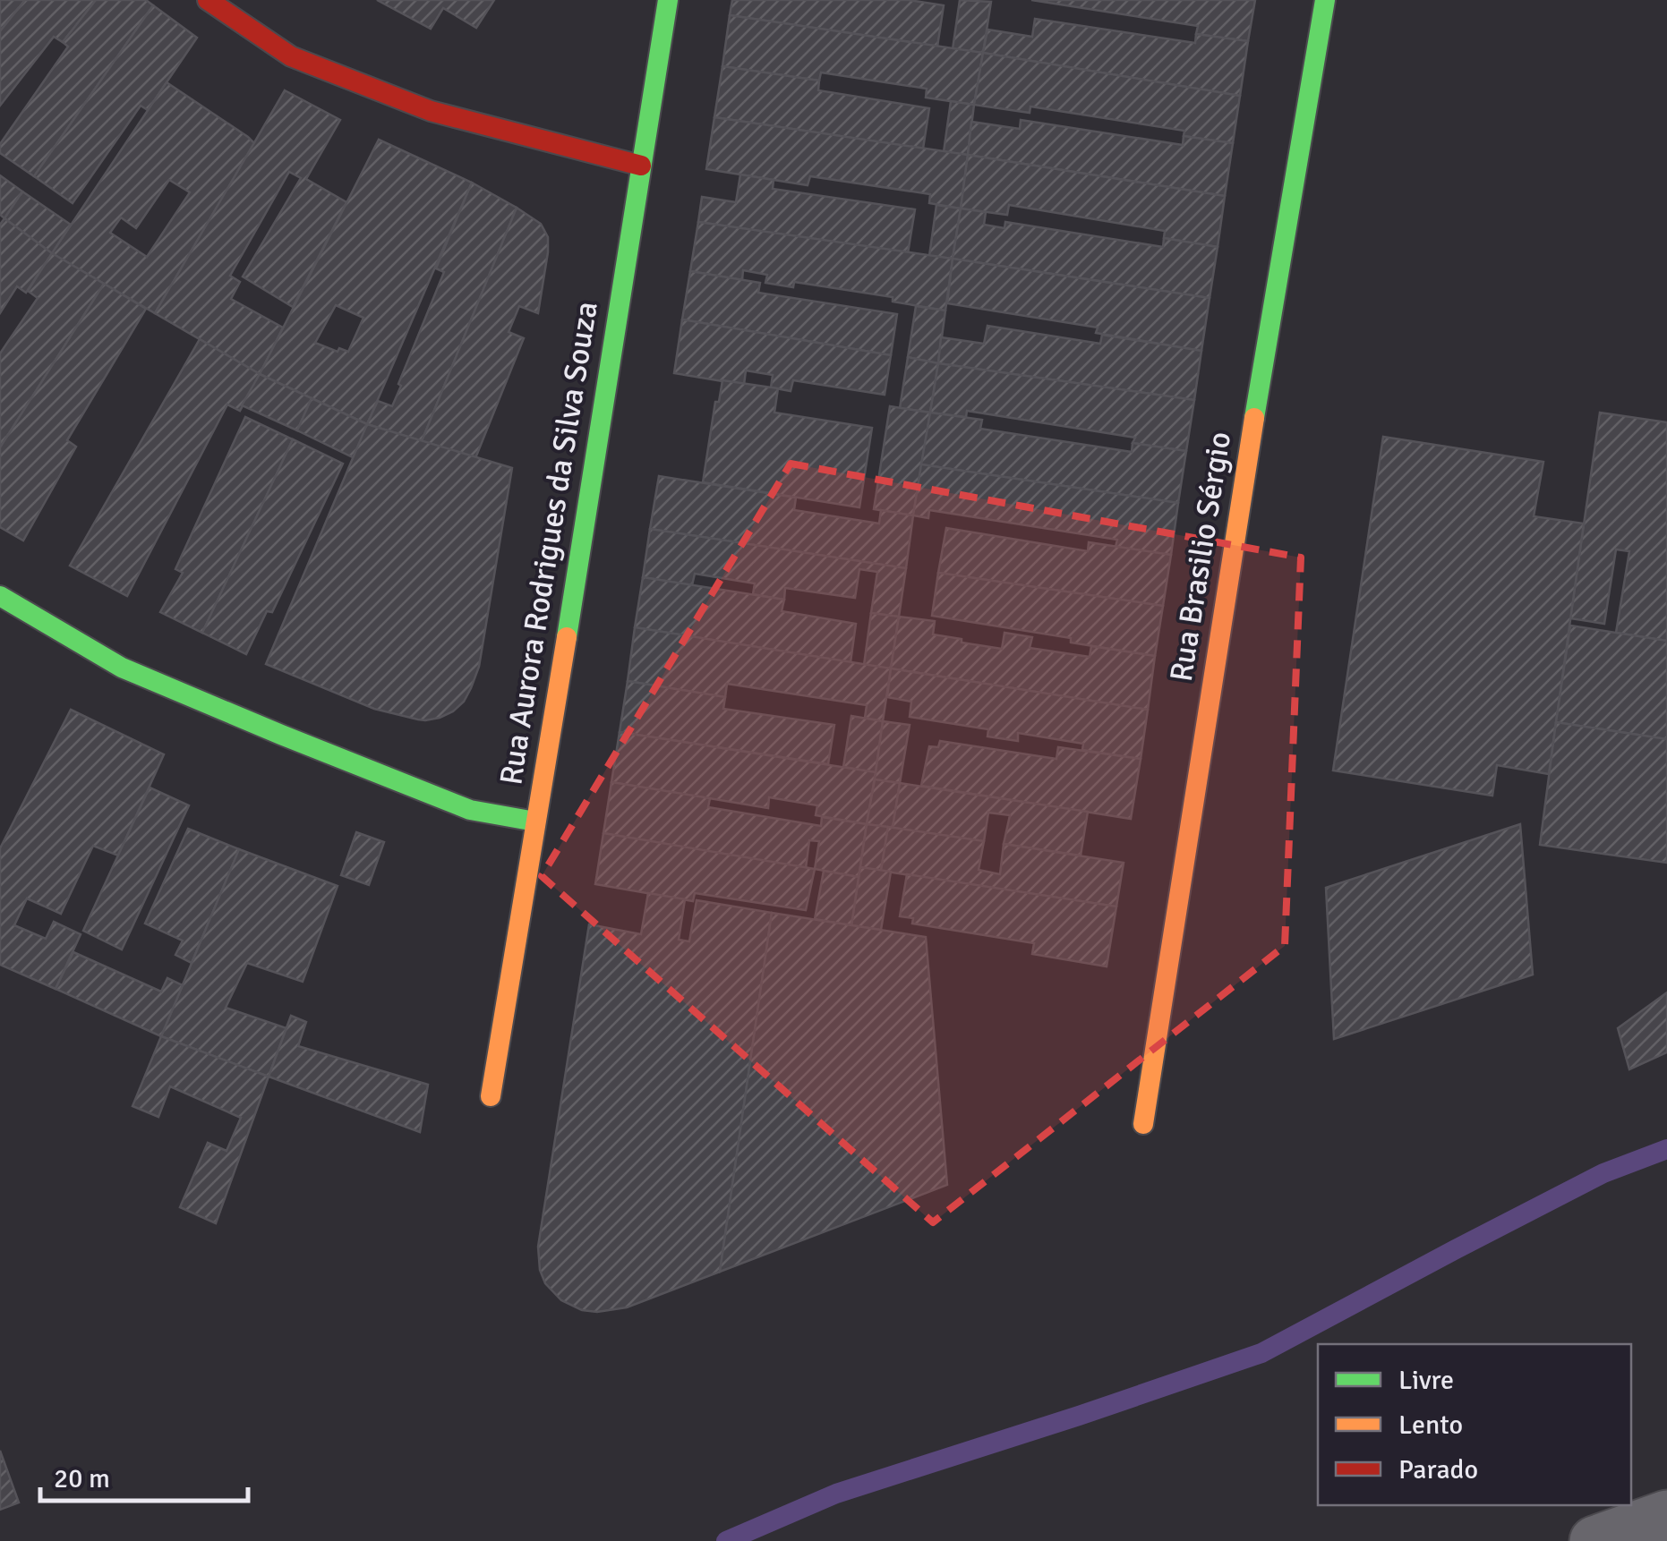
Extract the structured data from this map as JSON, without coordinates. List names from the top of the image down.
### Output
{
  "streets": {
    "street": ["Rua Aurora Rodrigues da Silva Souza", "Rua Brasilio Sérgio"]
  },
  "legend": ["Livre", "Lento", "Parado"],
  "scale_bar": "20 m"
}
